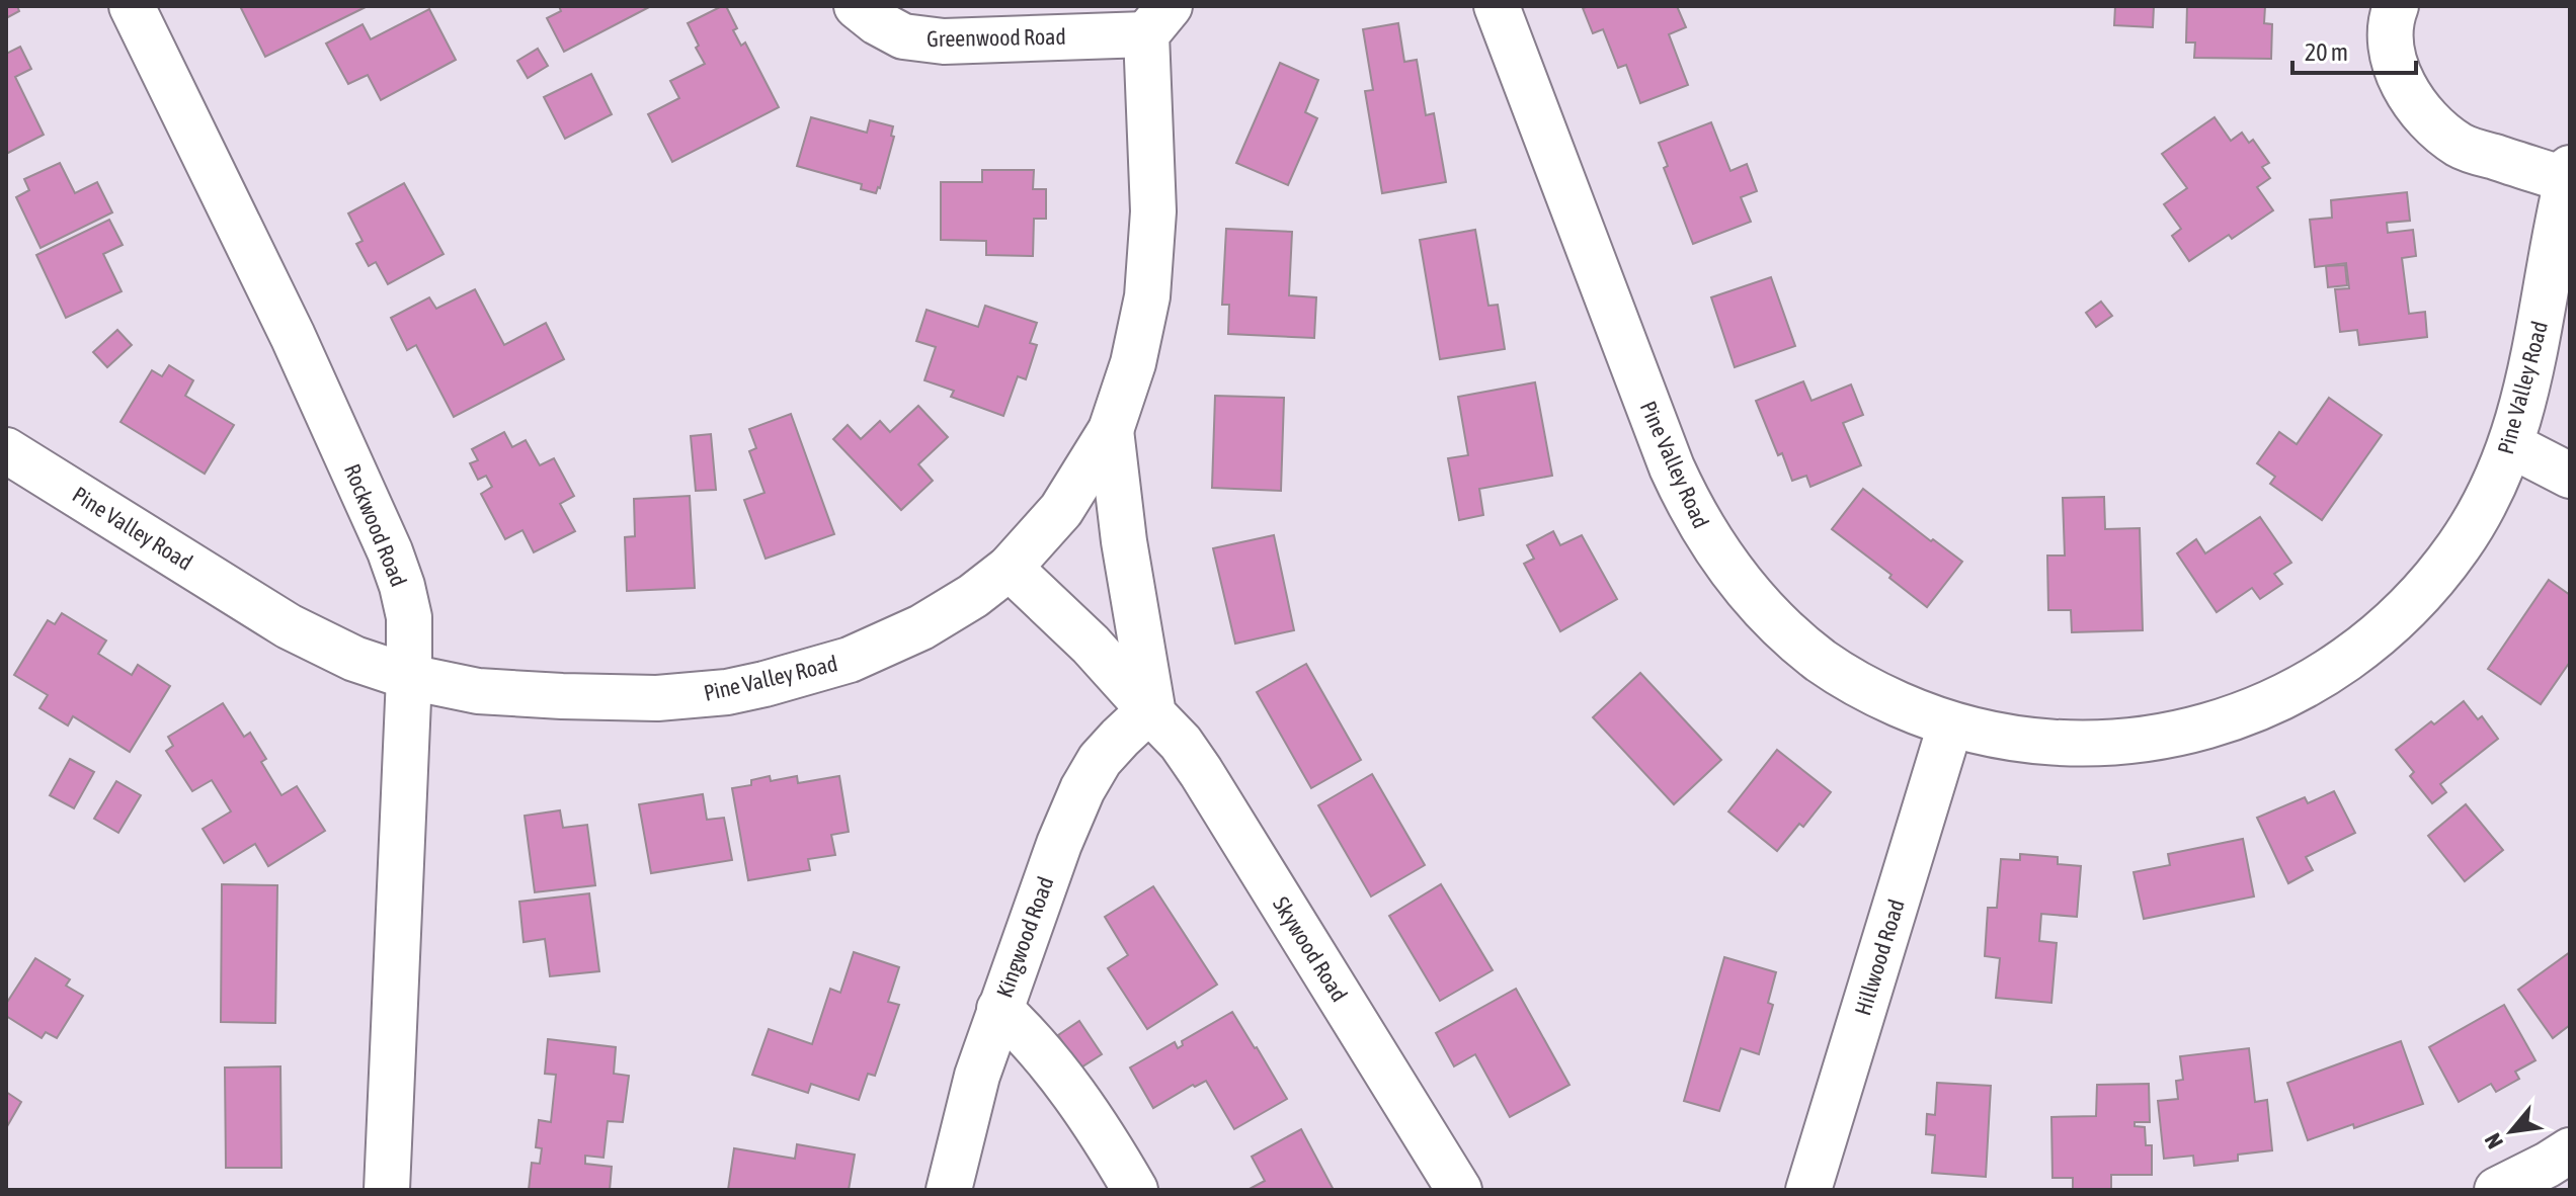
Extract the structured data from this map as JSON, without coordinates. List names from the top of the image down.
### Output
{
  "streets": {
    "street": [
      "Greenwood Road",
      "Pine Valley Road",
      "Rockwood Road",
      "Kingwood Road",
      "Skywood Road",
      "Hillwood Road"
    ]
  },
  "crossings": [
    ["Greenwood Road", "Pine Valley Road"],
    ["Pine Valley Road", "Rockwood Road"],
    ["Pine Valley Road", "Skywood Road"],
    ["Pine Valley Road", "Hillwood Road"],
    ["Kingwood Road", "Skywood Road"]
  ],
  "scale_bar": "20 m",
  "north": "bottom left"
}
